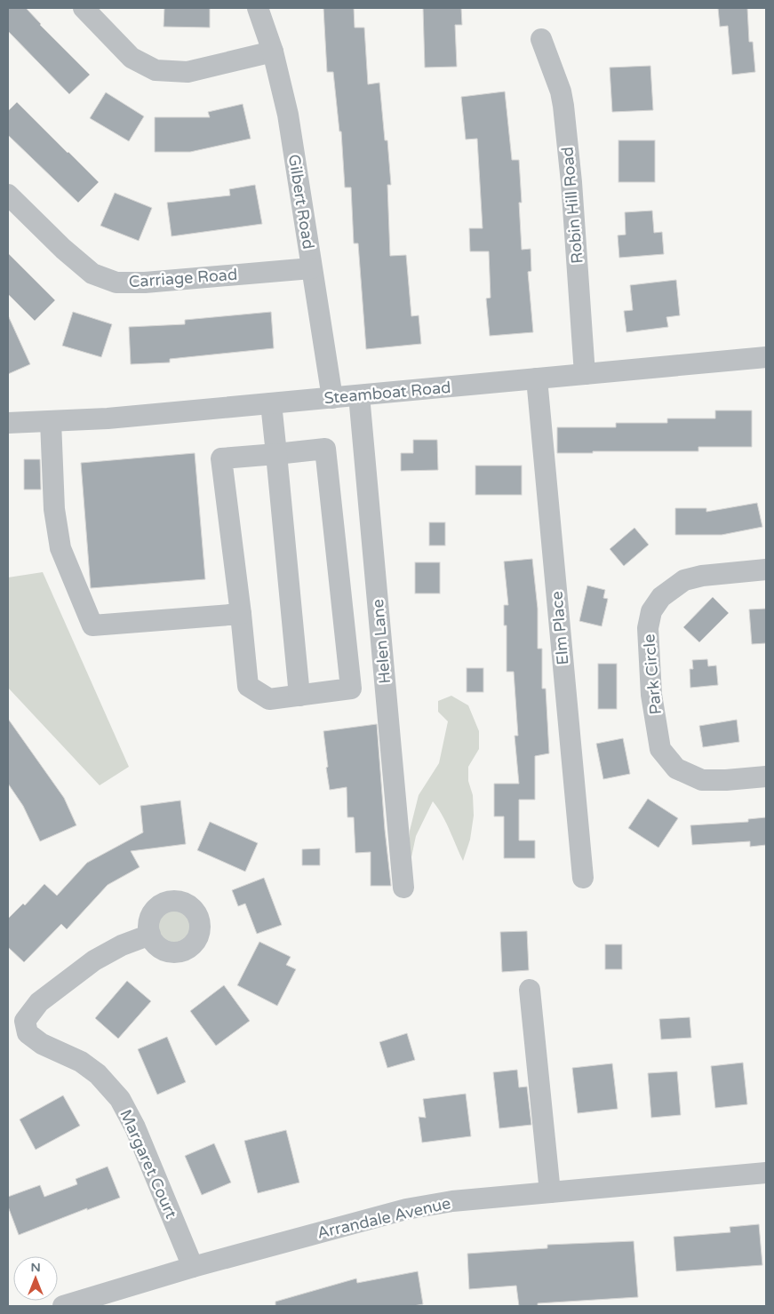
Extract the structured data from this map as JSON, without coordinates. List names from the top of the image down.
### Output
{
  "streets": {
    "street": [
      "Gilbert Road",
      "Robin Hill Road",
      "Carriage Road",
      "Steamboat Road",
      "Elm Place",
      "Helen Lane",
      "Park Circle",
      "Margaret Court",
      "Arrandale Avenue"
    ]
  },
  "crossings": [
    ["Gilbert Road", "Carriage Road"],
    ["Gilbert Road", "Steamboat Road"],
    ["Robin Hill Road", "Steamboat Road"],
    ["Steamboat Road", "Elm Place"],
    ["Steamboat Road", "Helen Lane"],
    ["Margaret Court", "Arrandale Avenue"]
  ],
  "north": "top"
}
